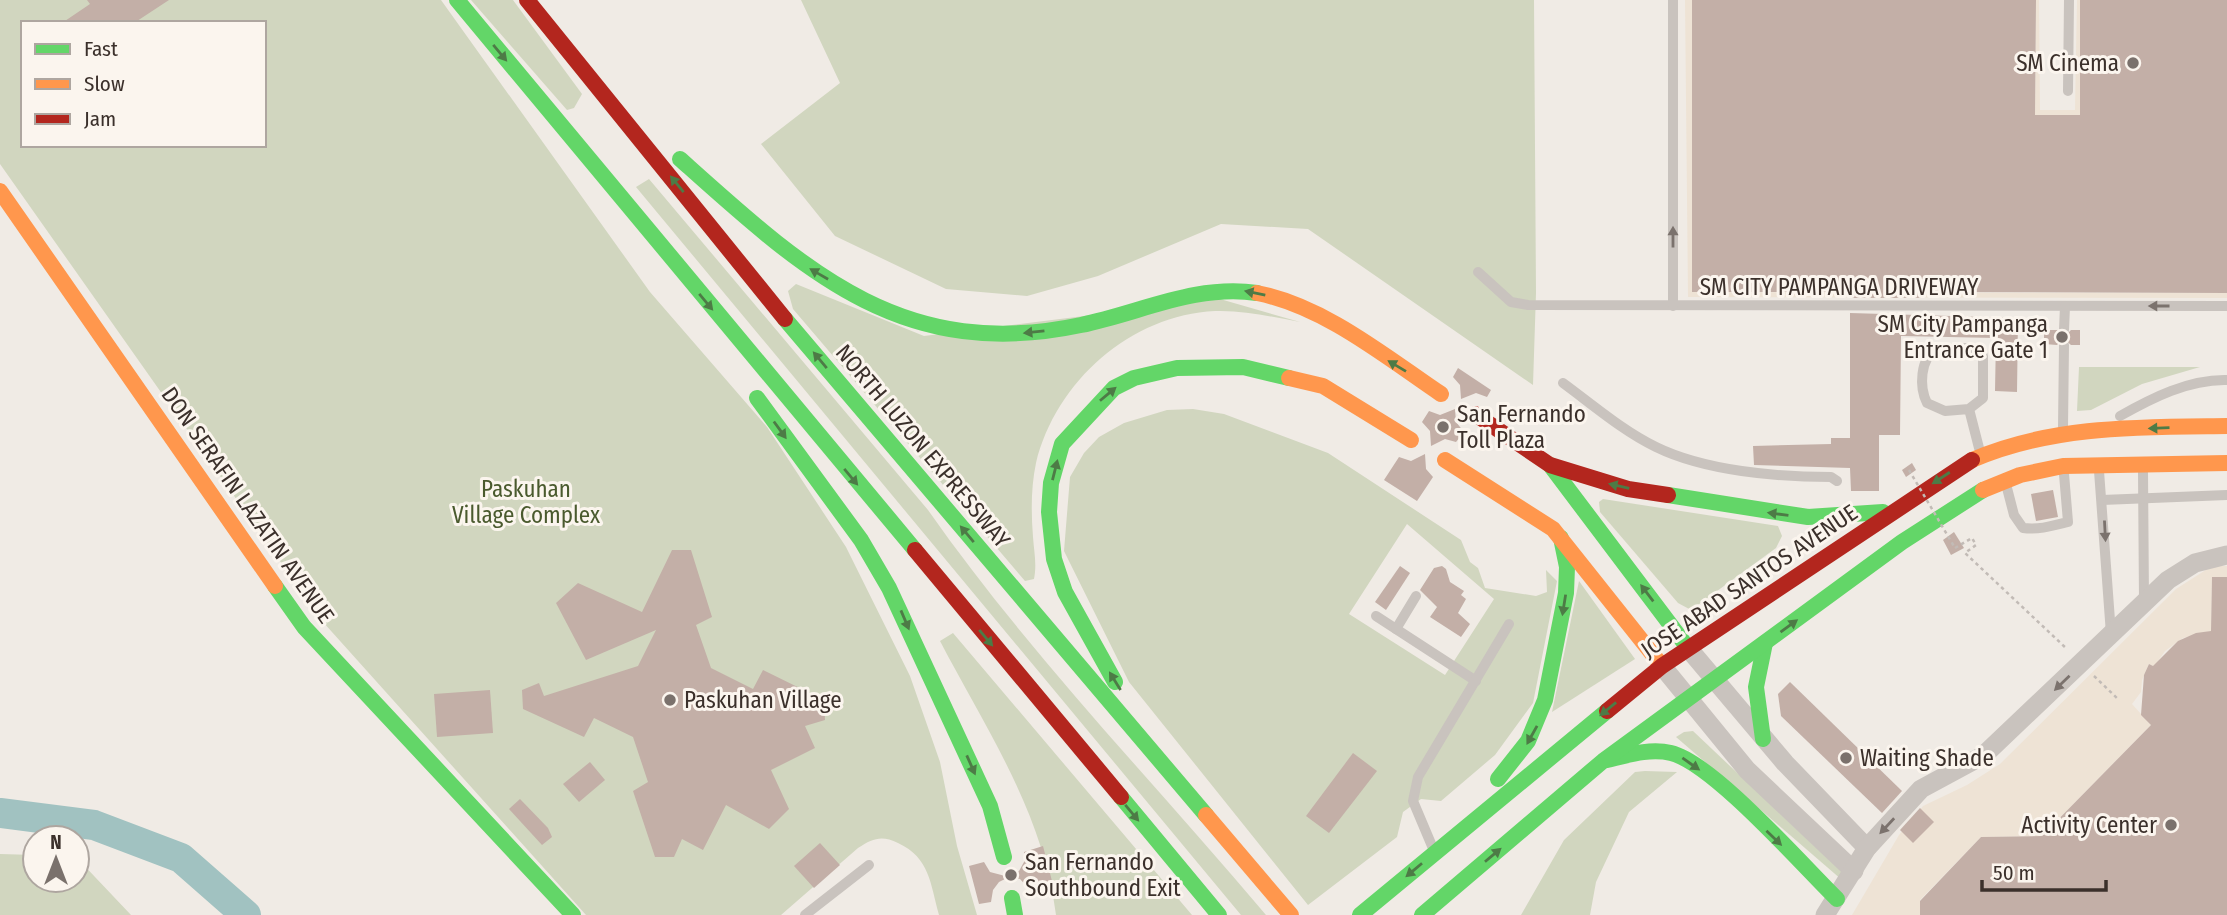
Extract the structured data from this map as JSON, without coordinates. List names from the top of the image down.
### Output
{
  "streets": {
    "main road": ["NORTH LUZON EXPRESSWAY", "DON SERAFIN LAZATIN AVENUE", "JOSE ABAD SANTOS AVENUE"],
    "lane": ["SM CITY PAMPANGA DRIVEWAY"]
  },
  "parks": ["Paskuhan Village Complex"],
  "places": [
    "SM Cinema",
    "SM City Pampanga Entrance Gate 1",
    "San Fernando Toll Plaza",
    "Paskuhan Village",
    "Waiting Shade",
    "Activity Center",
    "San Fernando Southbound Exit"
  ],
  "legend": ["Fast", "Slow", "Jam"],
  "scale_bar": "50 m",
  "north": "top"
}
